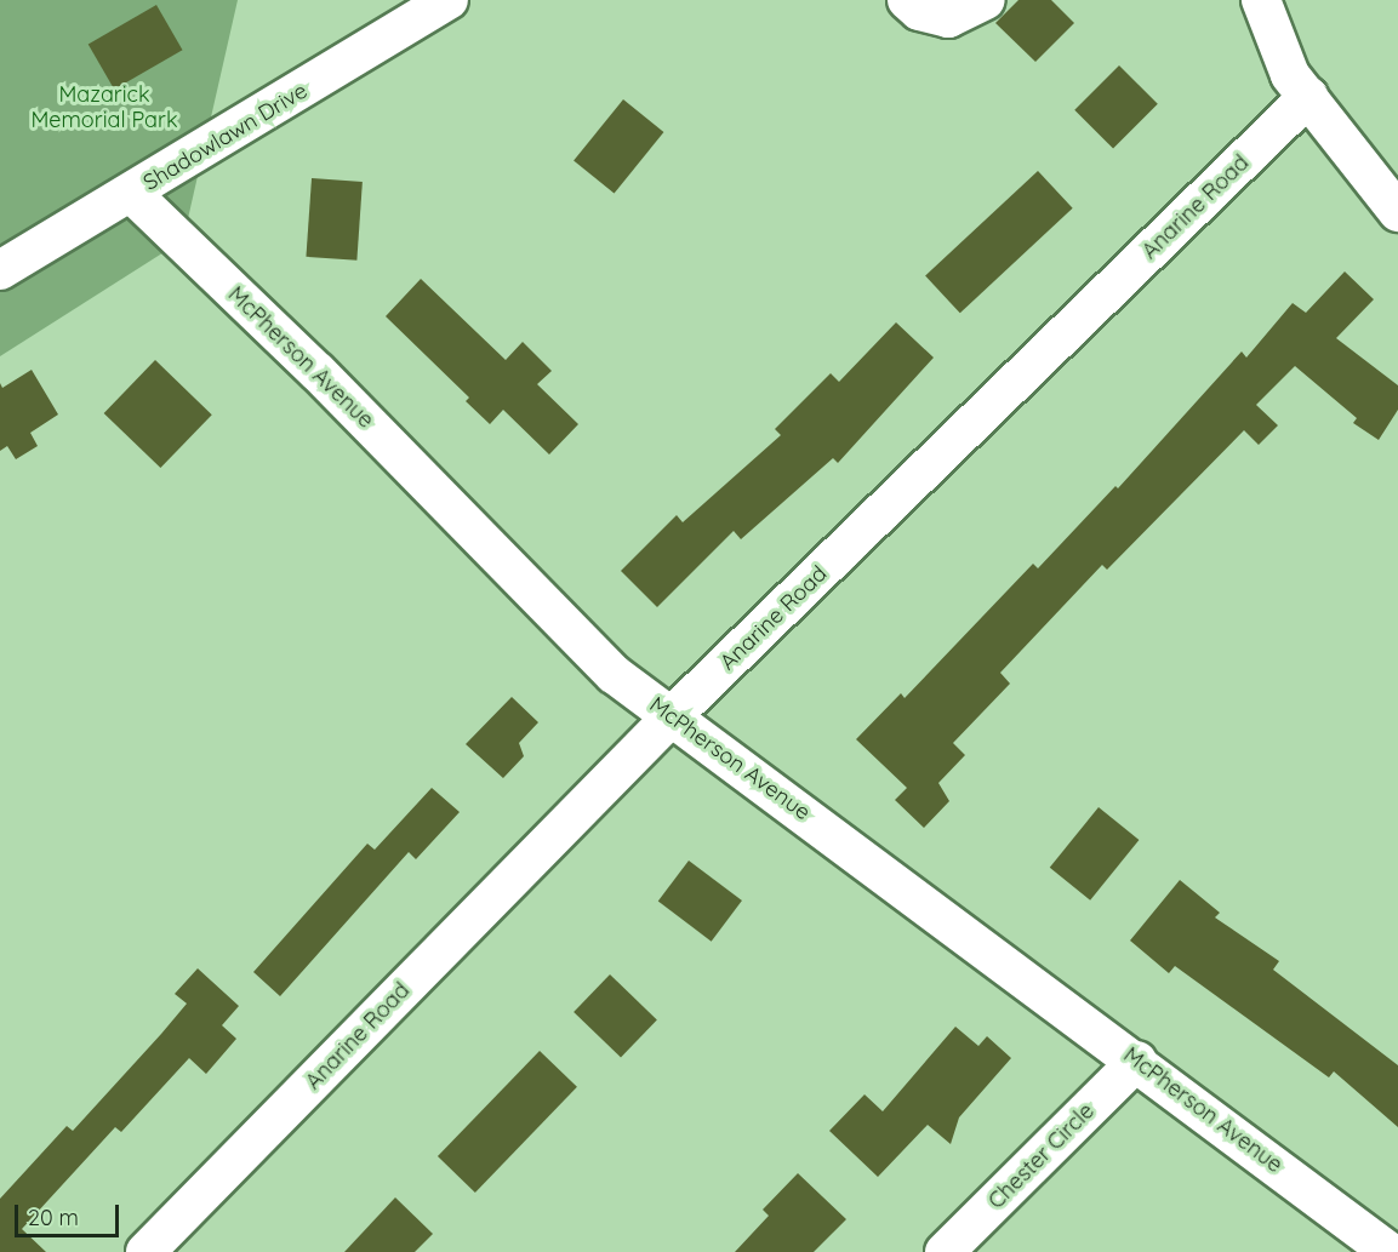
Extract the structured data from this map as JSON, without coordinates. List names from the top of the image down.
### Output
{
  "streets": {
    "street": [
      "Shadowlawn Drive",
      "Anarine Road",
      "McPherson Avenue",
      "Chester Circle"
    ]
  },
  "crossings": [
    ["Shadowlawn Drive", "McPherson Avenue"],
    ["Anarine Road", "McPherson Avenue"],
    ["McPherson Avenue", "Chester Circle"]
  ],
  "parks": ["Mazarick Memorial Park"],
  "scale_bar": "20 m"
}
